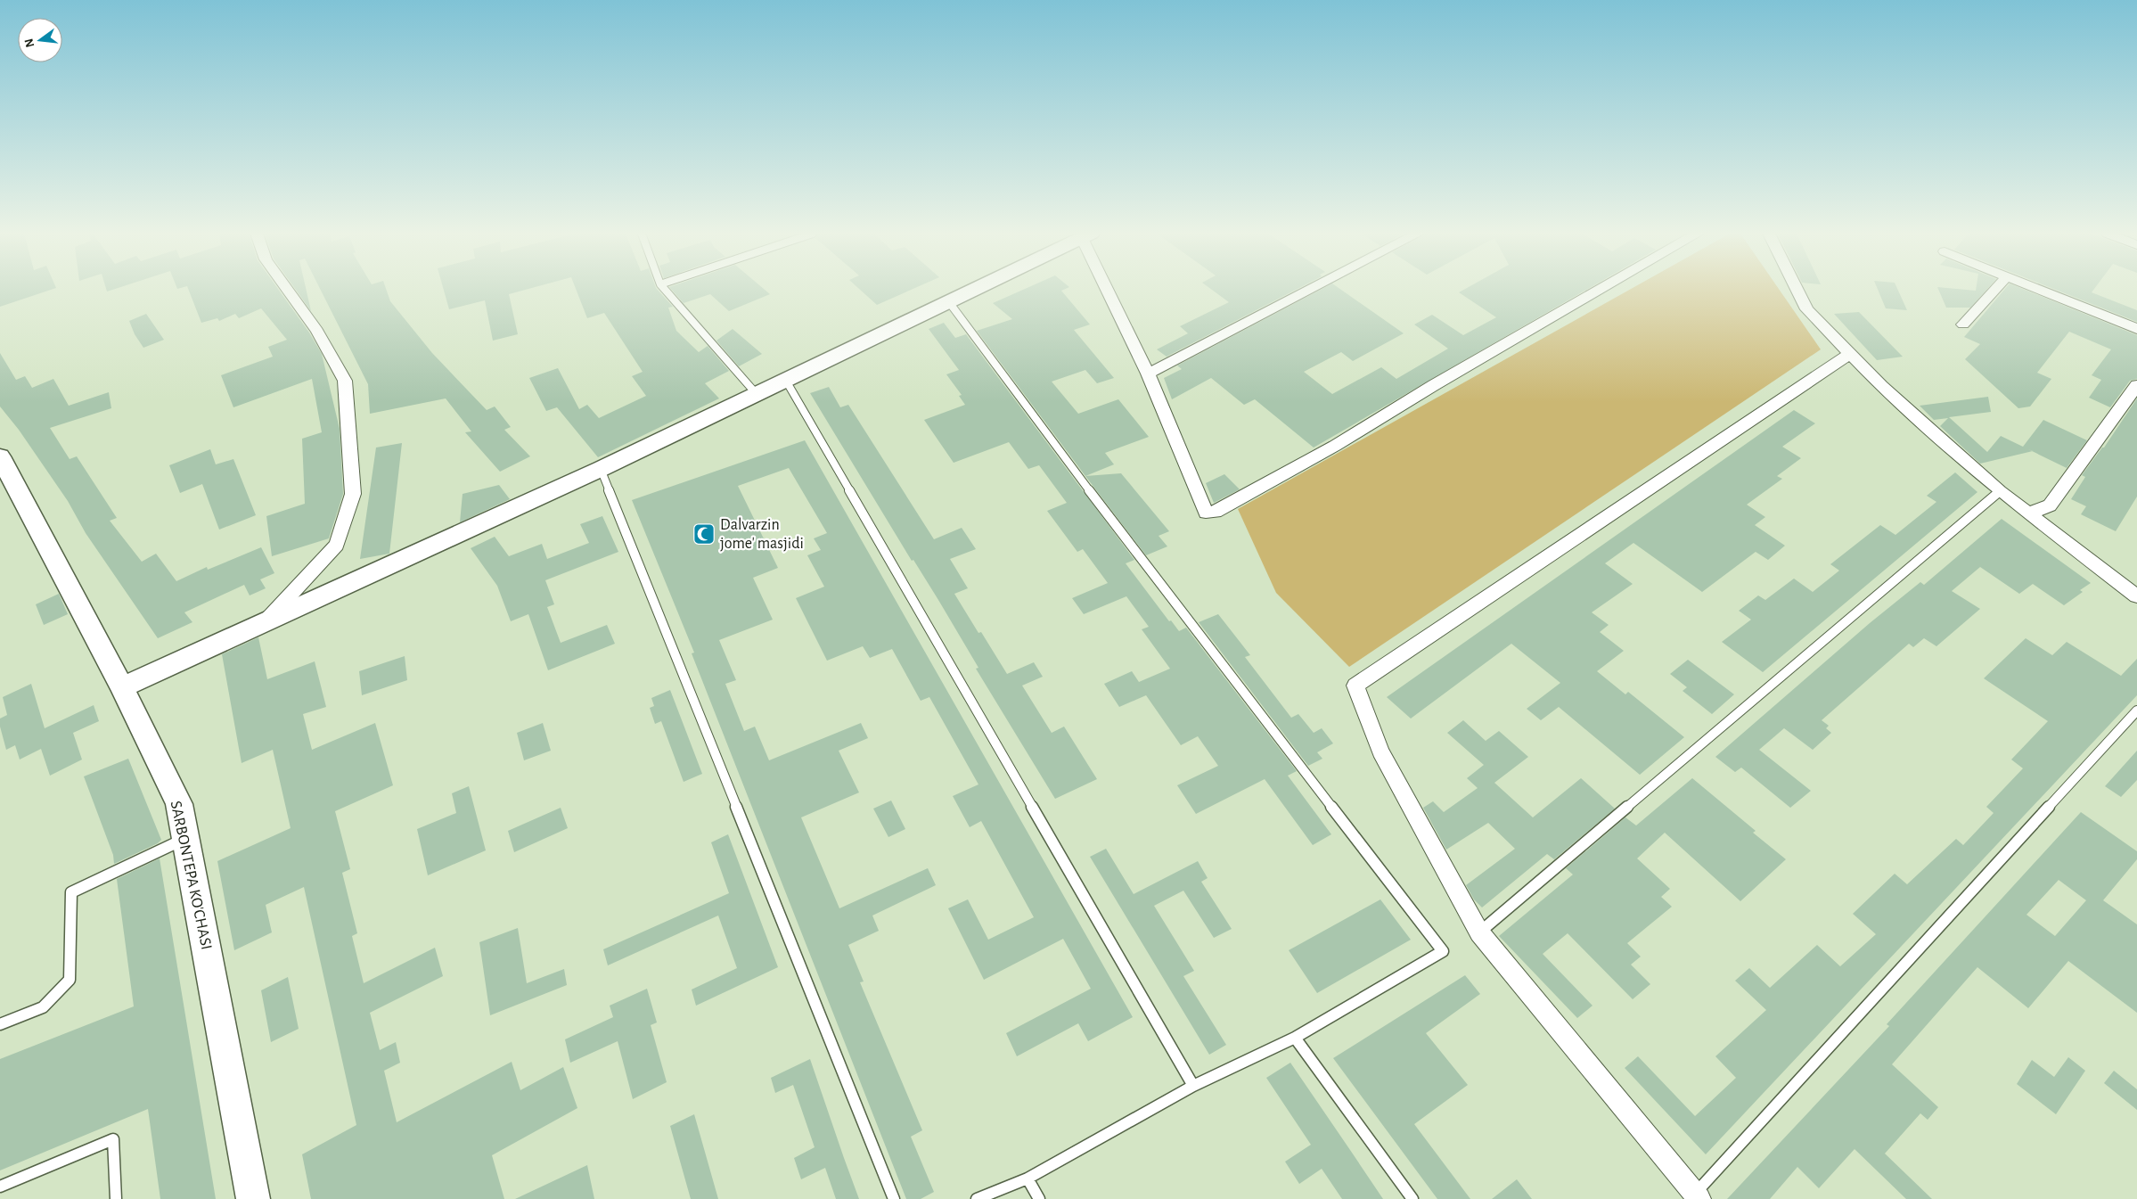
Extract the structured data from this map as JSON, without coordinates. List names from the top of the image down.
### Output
{
  "streets": {
    "street": ["SARBONTEPA KO'CHASI"]
  },
  "places": {
    "mosque": ["Dalvarzin jome' masjidi"]
  },
  "north": "left"
}
